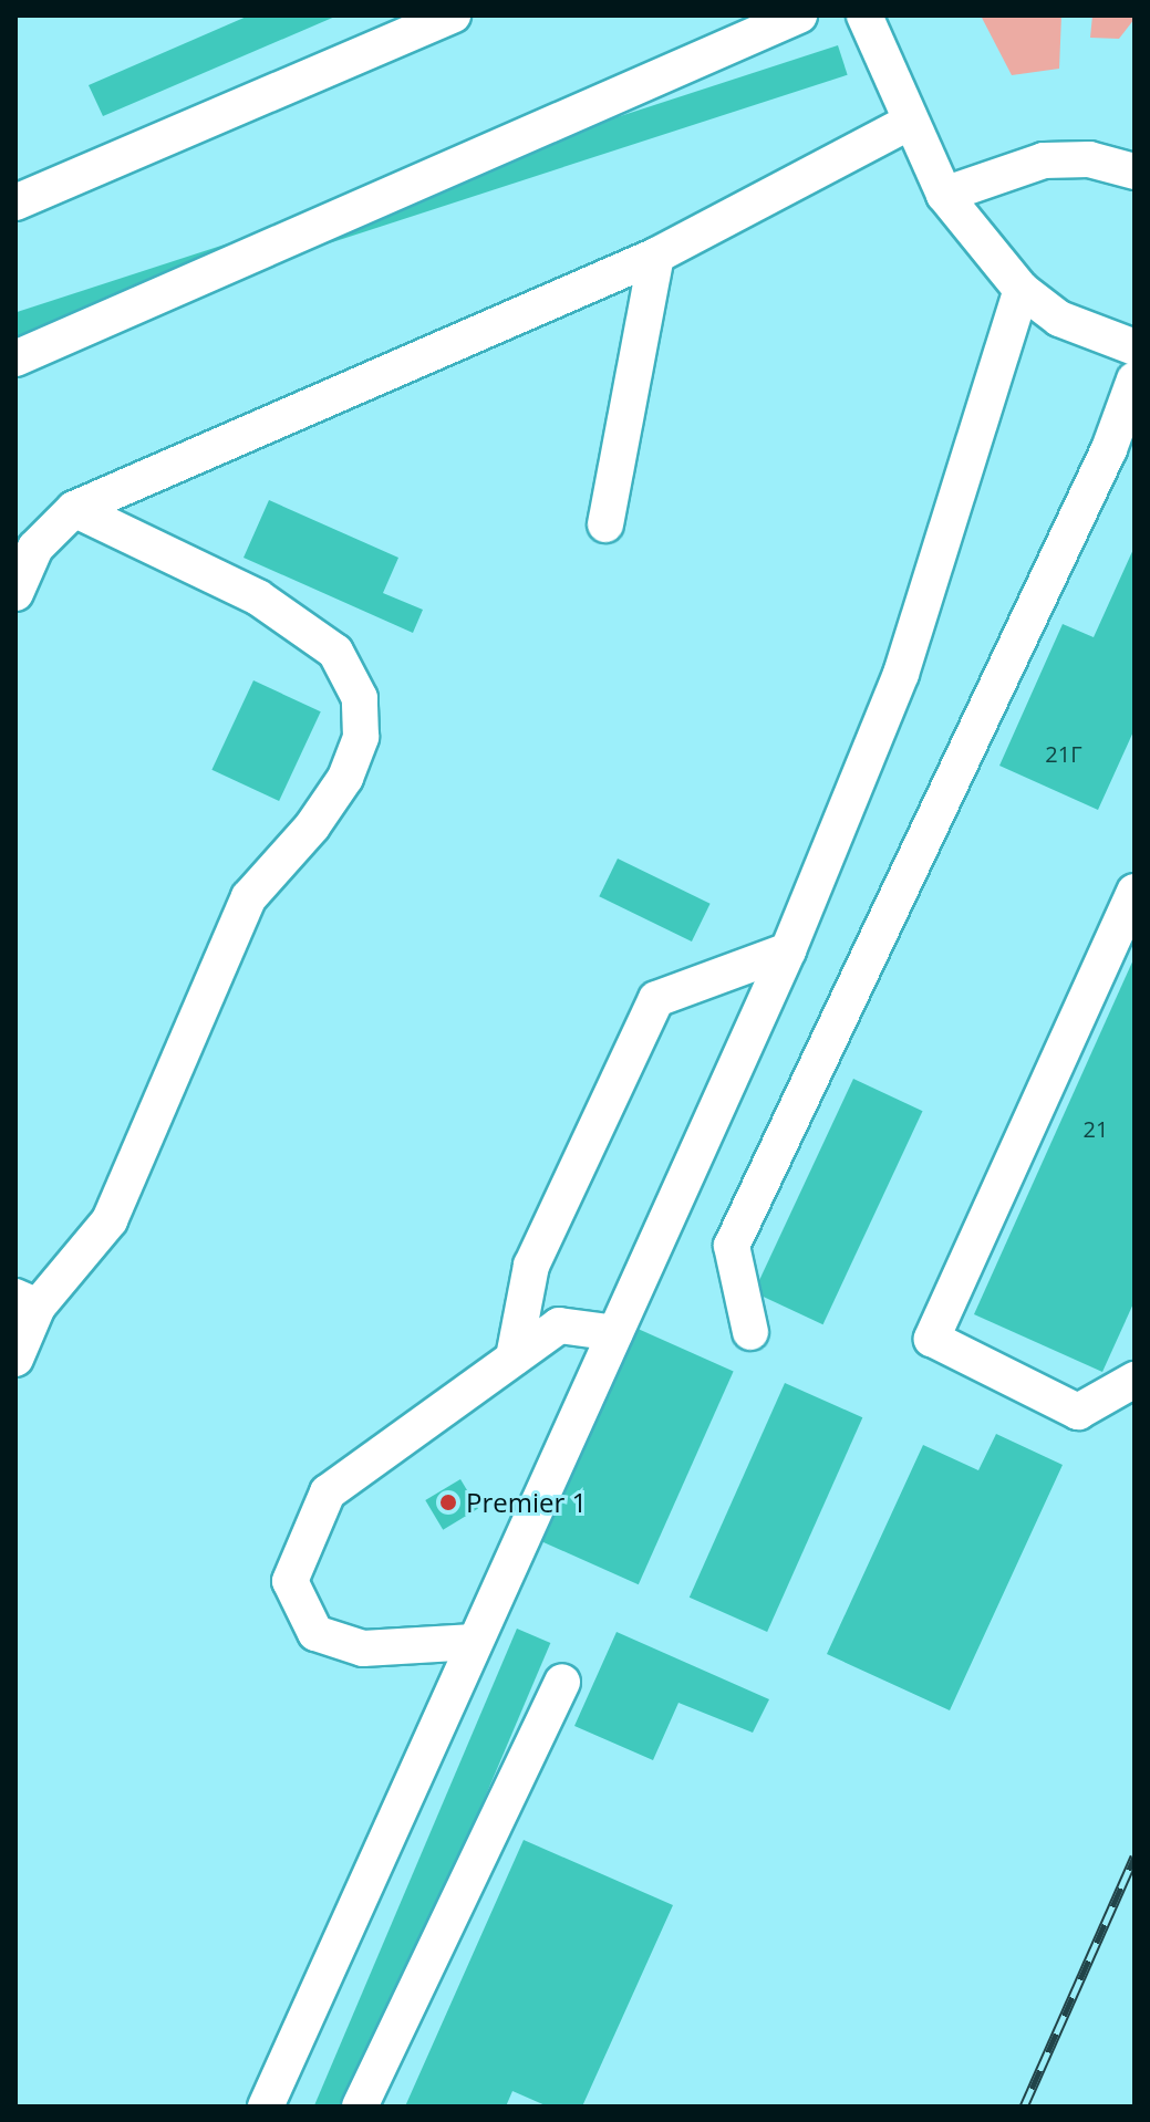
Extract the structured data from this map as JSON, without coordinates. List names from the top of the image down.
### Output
{
  "places": ["Premier 1"],
  "house_numbers": ["21Г", "21"]
}
